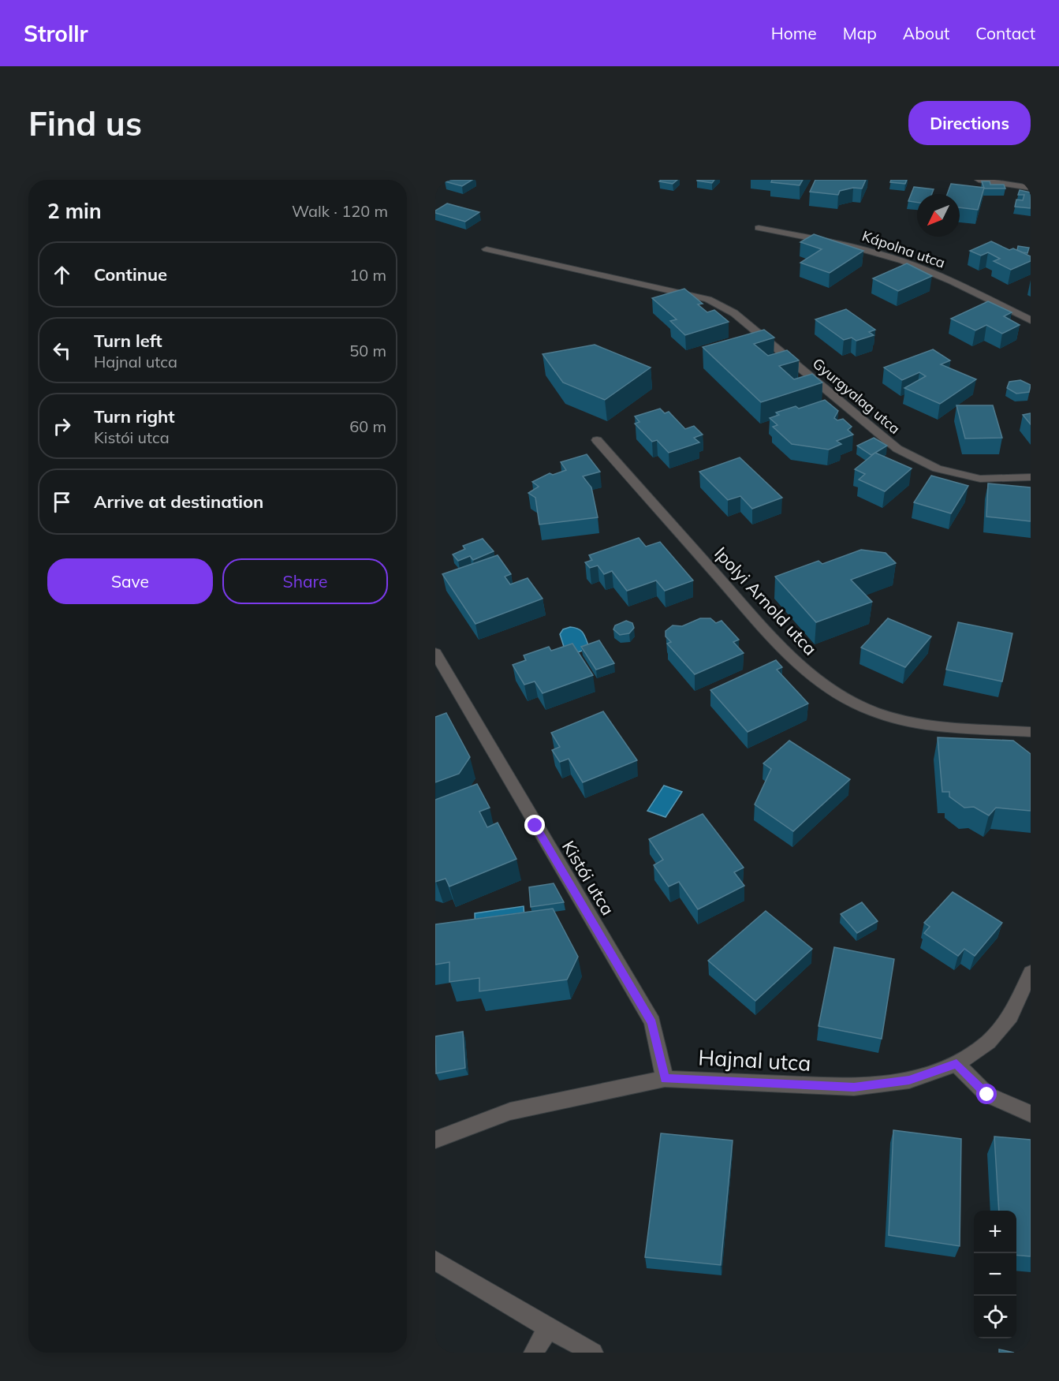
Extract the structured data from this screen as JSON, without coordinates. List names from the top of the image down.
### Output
{
  "streets": {
    "street": [
      "Kápolna utca",
      "Gyurgyalag utca",
      "Ipolyi Arnold utca",
      "Kistói utca",
      "Hajnal utca"
    ]
  },
  "crossings": [
    ["Kistói utca", "Hajnal utca"]
  ],
  "north": "bottom left",
  "page": {
    "header": "Strollr",
    "nav": [
      "Home",
      "Map",
      "About",
      "Contact"
    ],
    "buttons": [
      "Directions",
      ["Save", "Share"]
    ],
    "title": "Find us",
    "heading": ["2 min", "Walk · 120 m"],
    "list": [
      ["Continue", "10 m"],
      ["Turn left", "Hajnal utca", "50 m"],
      ["Turn right", "Kistói utca", "60 m"],
      "Arrive at destination"
    ],
    "map_buttons": ["+", "−"]
  }
}
